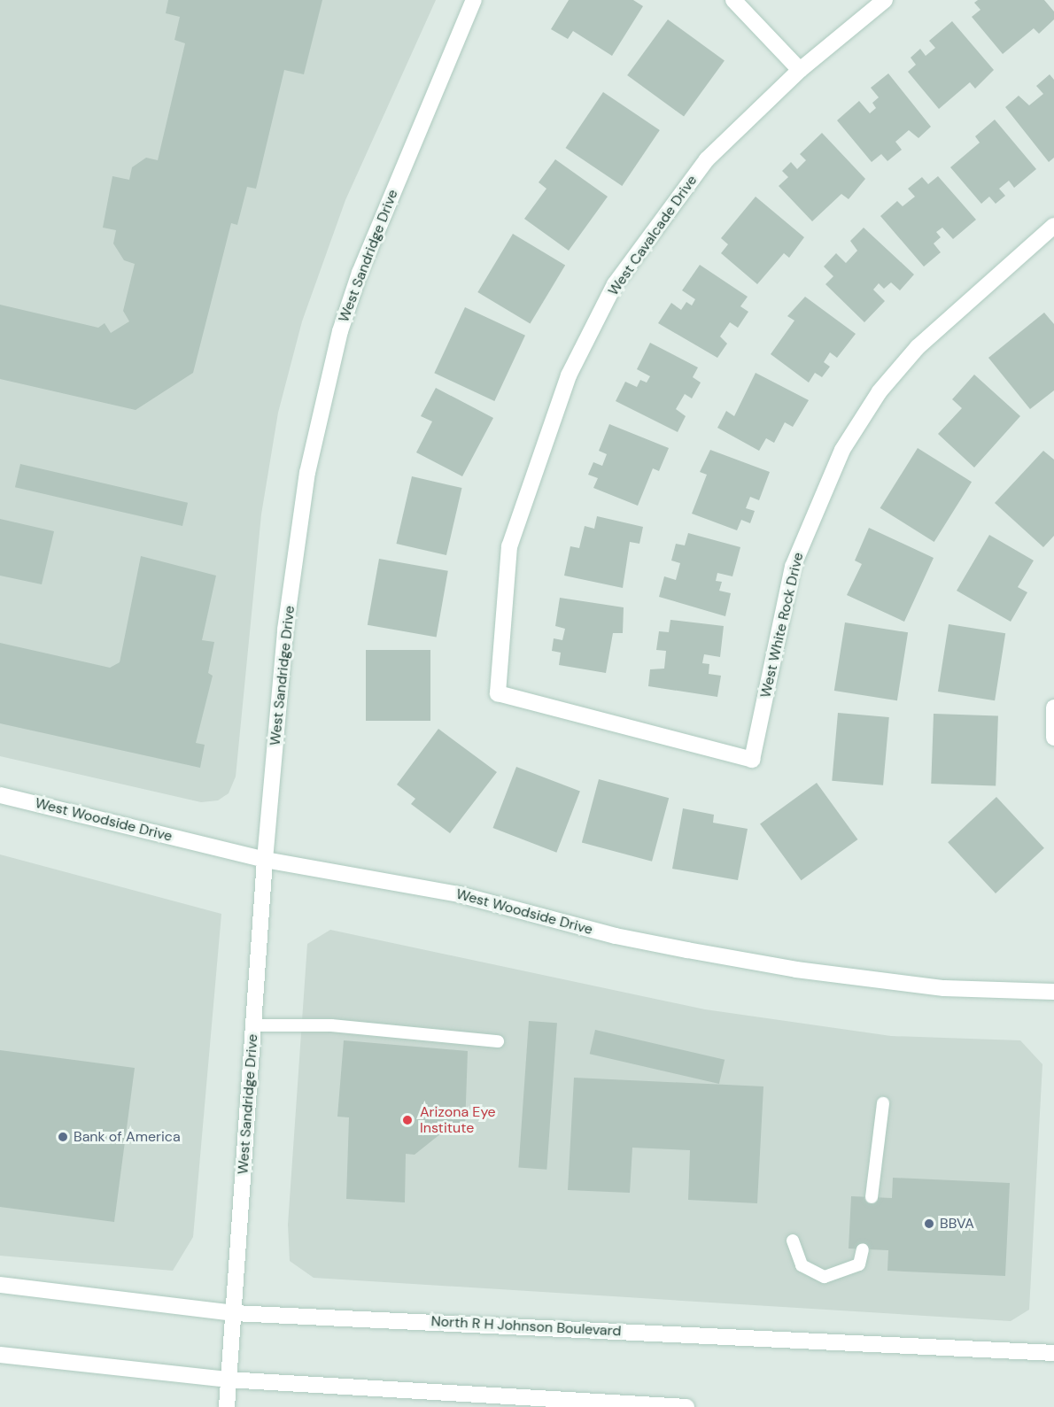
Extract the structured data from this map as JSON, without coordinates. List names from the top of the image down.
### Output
{
  "streets": {
    "street": [
      "West Cavalcade Drive",
      "West Sandridge Drive",
      "West White Rock Drive",
      "West Woodside Drive",
      "North R H Johnson Boulevard"
    ]
  },
  "crossings": [
    ["West Cavalcade Drive", "West White Rock Drive"],
    ["West Sandridge Drive", "West Woodside Drive"],
    ["West Sandridge Drive", "North R H Johnson Boulevard"]
  ],
  "places": ["Arizona Eye Institute", "Bank of America", "BBVA"]
}
